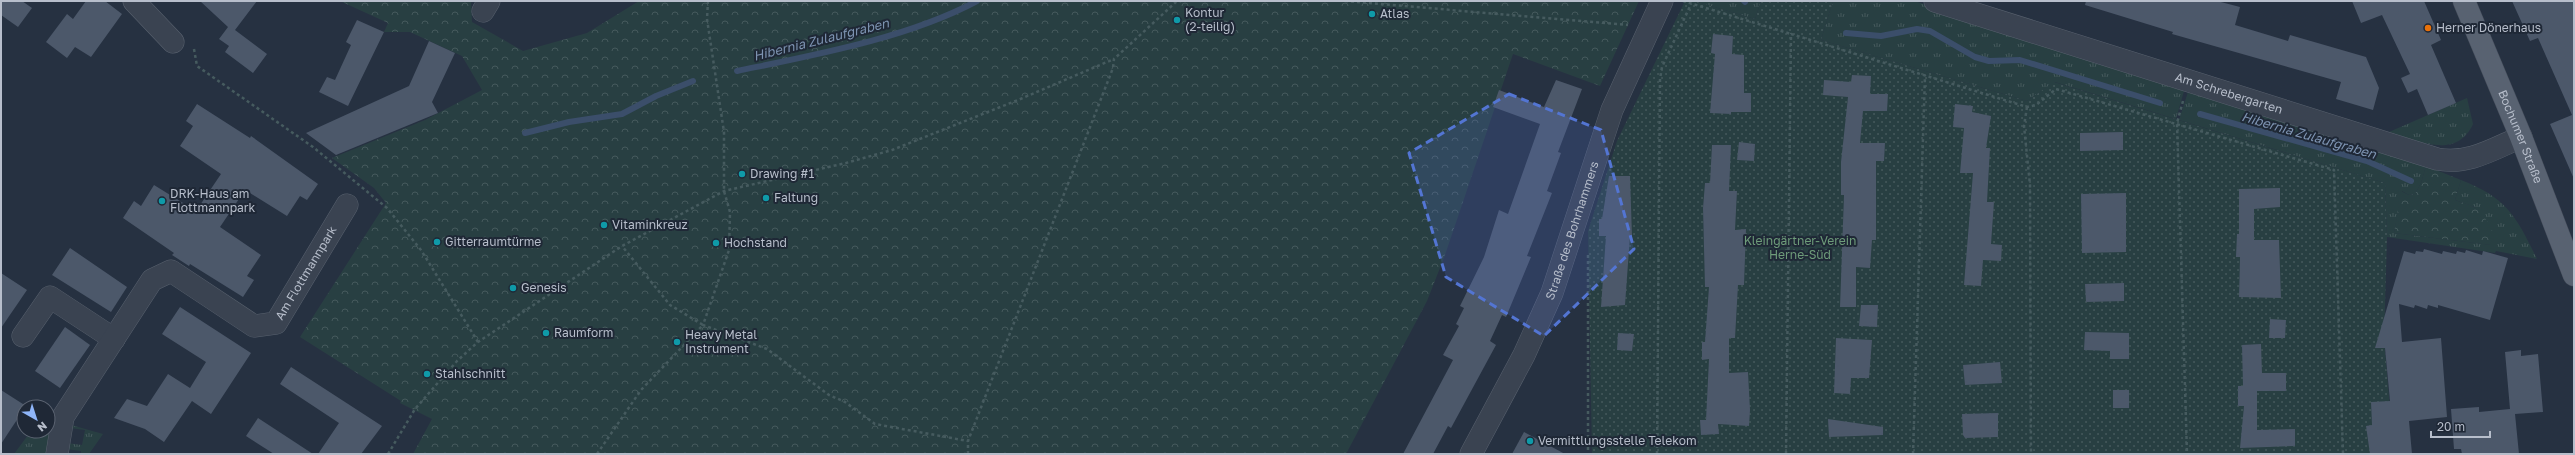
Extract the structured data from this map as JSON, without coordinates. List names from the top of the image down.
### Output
{
  "streets": {
    "main road": ["Bochumer Straße"],
    "street": ["Am Schrebergarten", "Straße des Bohrhammers", "Am Flottmannpark"]
  },
  "crossings": [
    ["Am Schrebergarten", "Bochumer Straße"]
  ],
  "water": ["Hibernia Zulaufgraben"],
  "parks": ["Kleingärtner-Verein Herne-Süd"],
  "places": [
    "Atlas",
    "Kontur (2-teilig)",
    "Herner Dönerhaus",
    "Drawing #1",
    "Faltung",
    "DRK-Haus am Flottmannpark",
    "Vitaminkreuz",
    "Gitterraumtürme",
    "Hochstand",
    "Genesis",
    "Raumform",
    "Heavy Metal Instrument",
    "Stahlschnitt",
    "Vermittlungsstelle Telekom"
  ],
  "scale_bar": "20 m",
  "north": "bottom right"
}
